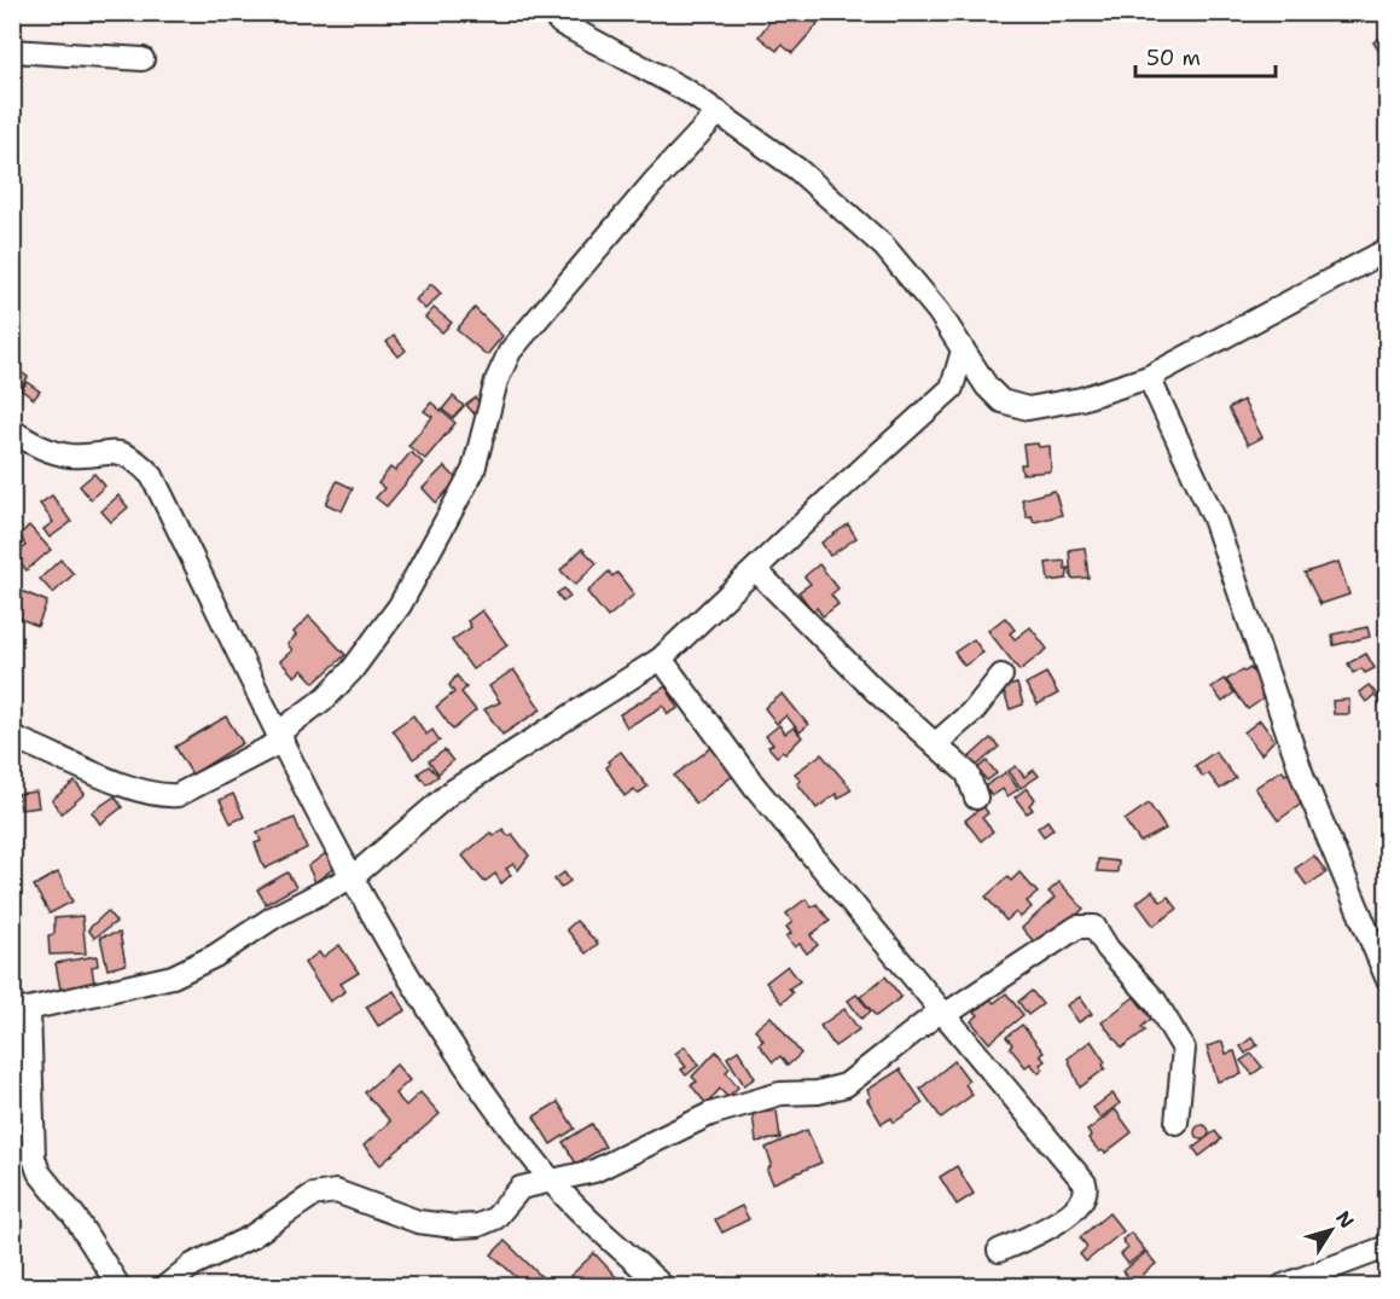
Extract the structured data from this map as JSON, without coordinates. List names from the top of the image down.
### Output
{
  "scale_bar": "50 m",
  "north": "top right"
}
